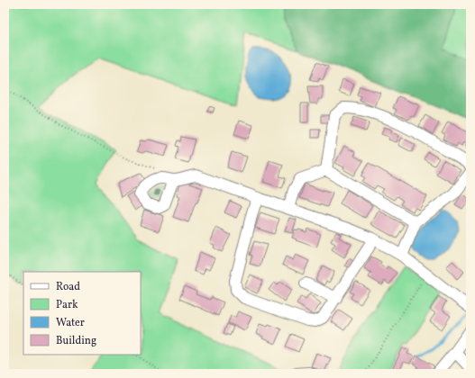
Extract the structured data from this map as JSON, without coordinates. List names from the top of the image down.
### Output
{
  "legend": [
    "Road",
    "Park",
    "Water",
    "Building"
  ]
}
